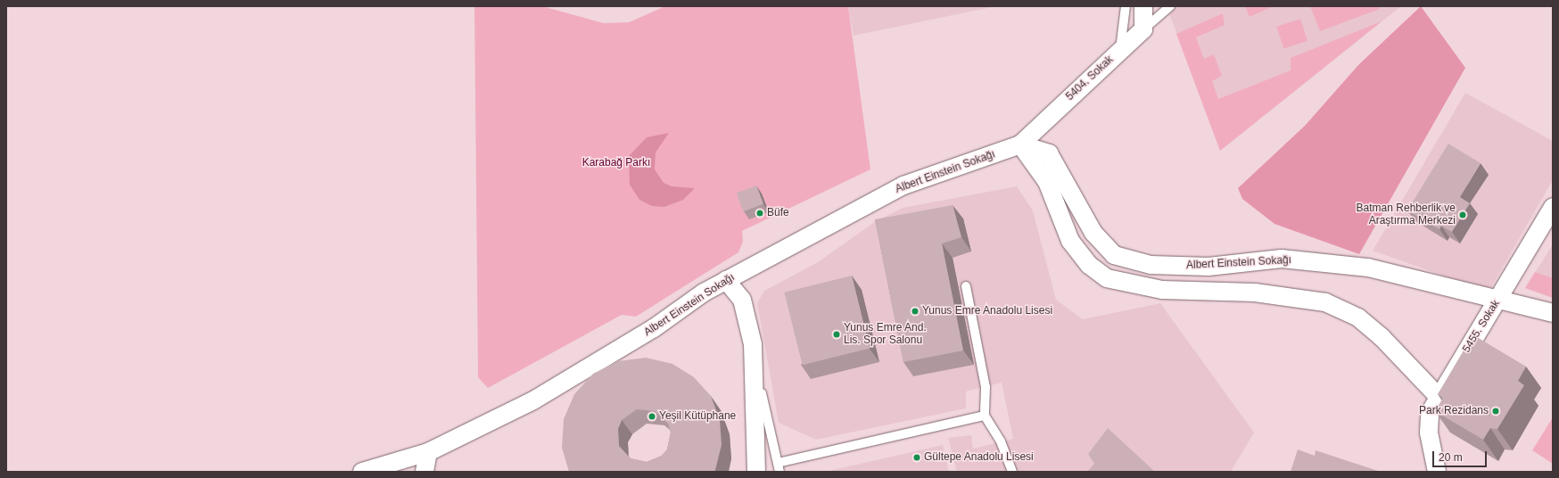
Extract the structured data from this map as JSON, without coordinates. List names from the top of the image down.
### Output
{
  "streets": {
    "street": ["5404. Sokak", "Albert Einstein Sokağı", "5455. Sokak"]
  },
  "crossings": [
    ["5404. Sokak", "Albert Einstein Sokağı"],
    ["Albert Einstein Sokağı", "5455. Sokak"]
  ],
  "parks": ["Karabağ Parkı"],
  "places": [
    "Büfe",
    "Batman Rehberlik ve Araştırma Merkezi",
    "Yunus Emre Anadolu Lisesi",
    "Yunus Emre And. Lis. Spor Salonu",
    "Park Rezidans",
    "Yeşil Kütüphane",
    "Gültepe Anadolu Lisesi"
  ],
  "scale_bar": "20 m"
}
